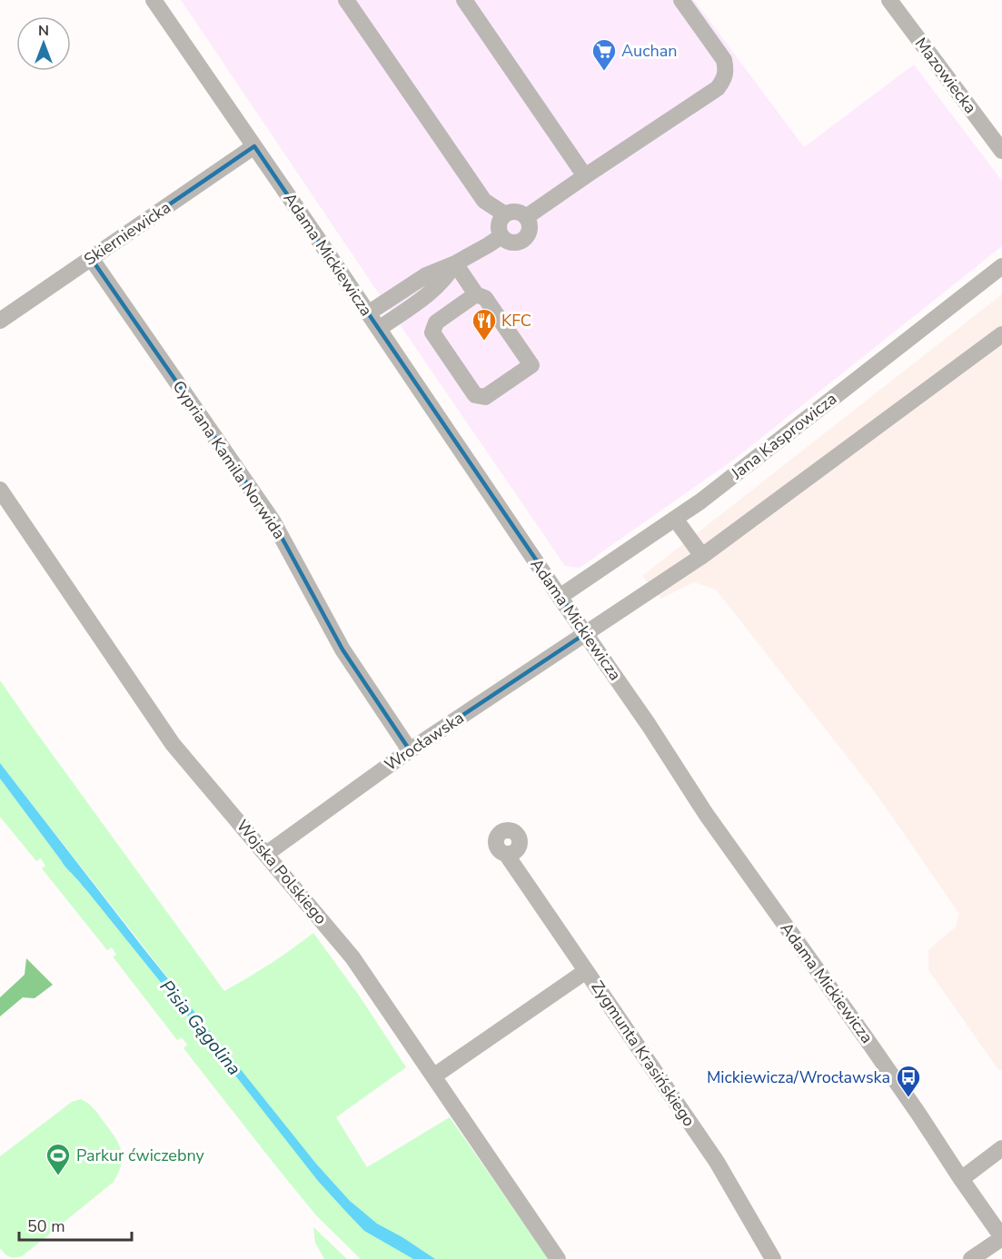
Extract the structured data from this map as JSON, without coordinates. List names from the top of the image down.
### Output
{
  "streets": {
    "street": [
      "Mazowiecka",
      "Skierniewicka",
      "Adama Mickiewicza",
      "Jana Kasprowicza",
      "Cypriana Kamila Norwida",
      "Wrocławska",
      "Wojska Polskiego",
      "Zygmunta Krasińskiego"
    ]
  },
  "crossings": [
    ["Skierniewicka", "Adama Mickiewicza"],
    ["Skierniewicka", "Cypriana Kamila Norwida"],
    ["Adama Mickiewicza", "Jana Kasprowicza"],
    ["Adama Mickiewicza", "Wrocławska"],
    ["Cypriana Kamila Norwida", "Wrocławska"],
    ["Wrocławska", "Wojska Polskiego"]
  ],
  "water": ["Pisia Gągolina"],
  "places": {
    "supermarket": ["Auchan"],
    "restaurant": ["KFC"],
    "bus stop": ["Mickiewicza/Wrocławska"],
    "sports": ["Parkur ćwiczebny"]
  },
  "scale_bar": "50 m",
  "north": "top"
}
